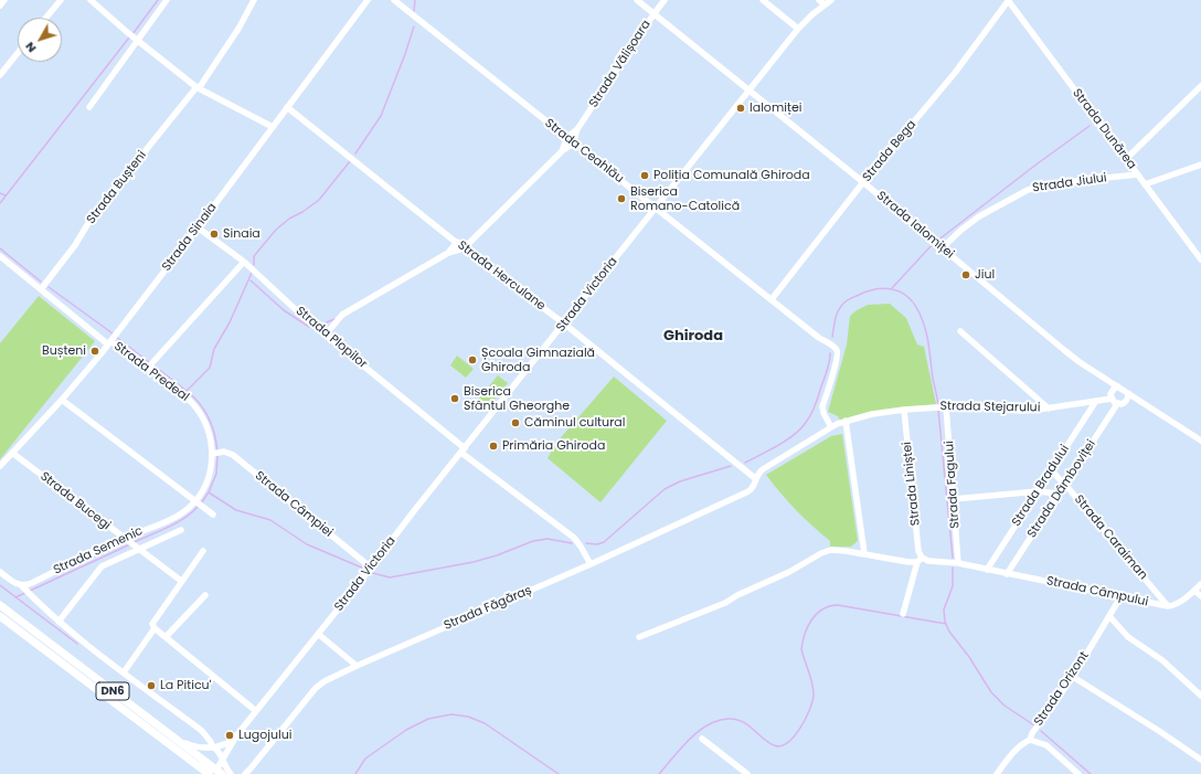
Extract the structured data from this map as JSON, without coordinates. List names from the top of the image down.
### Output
{
  "streets": {
    "main road": ["DN6"],
    "street": [
      "Strada Vălișoara",
      "Strada Dunărea",
      "Strada Ceahlău",
      "Strada Bega",
      "Strada Jiului",
      "Strada Bușteni",
      "Strada Ialomiței",
      "Strada Sinaia",
      "Strada Herculane",
      "Strada Victoria",
      "Strada Plopilor",
      "Strada Predeal",
      "Strada Stejarului",
      "Strada Liniștei",
      "Strada Fagului",
      "Strada Bradului",
      "Strada Dâmboviței",
      "Strada Bucegi",
      "Strada Câmpiei",
      "Strada Caraiman",
      "Strada Semenic",
      "Strada Câmpului",
      "Strada Făgăraș",
      "Strada Orizont"
    ]
  },
  "crossings": [
    ["Strada Vălișoara", "Strada Ceahlău"],
    ["Strada Vălișoara", "Strada Ialomiței"],
    ["Strada Dunărea", "Strada Bega"],
    ["Strada Dunărea", "Strada Jiului"],
    ["Strada Ceahlău", "Strada Bega"],
    ["Strada Ceahlău", "Strada Victoria"],
    ["Strada Ceahlău", "Strada Stejarului"],
    ["Strada Bega", "Strada Ialomiței"],
    ["Strada Jiului", "Strada Ialomiței"],
    ["Strada Bușteni", "Strada Predeal"],
    ["Strada Ialomiței", "Strada Victoria"],
    ["Strada Ialomiței", "Strada Stejarului"],
    ["Strada Ialomiței", "Strada Dâmboviței"],
    ["Strada Sinaia", "Strada Herculane"],
    ["Strada Sinaia", "Strada Plopilor"],
    ["Strada Sinaia", "Strada Predeal"],
    ["Strada Sinaia", "Strada Bucegi"],
    ["Strada Herculane", "Strada Victoria"],
    ["Strada Herculane", "Strada Stejarului"],
    ["Strada Herculane", "Strada Făgăraș"],
    ["Strada Victoria", "Strada Plopilor"],
    ["Strada Victoria", "Strada Câmpiei"],
    ["Strada Victoria", "DN6"],
    ["Strada Plopilor", "Strada Făgăraș"],
    ["Strada Predeal", "Strada Câmpiei"],
    ["Strada Predeal", "Strada Semenic"],
    ["Strada Stejarului", "Strada Liniștei"],
    ["Strada Stejarului", "Strada Fagului"],
    ["Strada Stejarului", "Strada Bradului"],
    ["Strada Stejarului", "Strada Dâmboviței"],
    ["Strada Stejarului", "Strada Făgăraș"],
    ["Strada Liniștei", "Strada Câmpului"],
    ["Strada Fagului", "Strada Câmpului"],
    ["Strada Bradului", "Strada Caraiman"],
    ["Strada Bradului", "Strada Câmpului"],
    ["Strada Dâmboviței", "Strada Caraiman"],
    ["Strada Dâmboviței", "Strada Câmpului"],
    ["Strada Bucegi", "Strada Semenic"],
    ["Strada Caraiman", "Strada Câmpului"],
    ["Strada Câmpului", "Strada Orizont"]
  ],
  "districts": ["Ghiroda"],
  "places": [
    "Ialomiței",
    "Poliția Comunală Ghiroda",
    "Biserica Romano-Catolică",
    "Sinaia",
    "Jiul",
    "Bușteni",
    "Școala Gimnazială Ghiroda",
    "Biserica Sfântul Gheorghe",
    "Căminul cultural",
    "Primăria Ghiroda",
    "La Piticu'",
    "Lugojului"
  ],
  "north": "bottom left"
}
